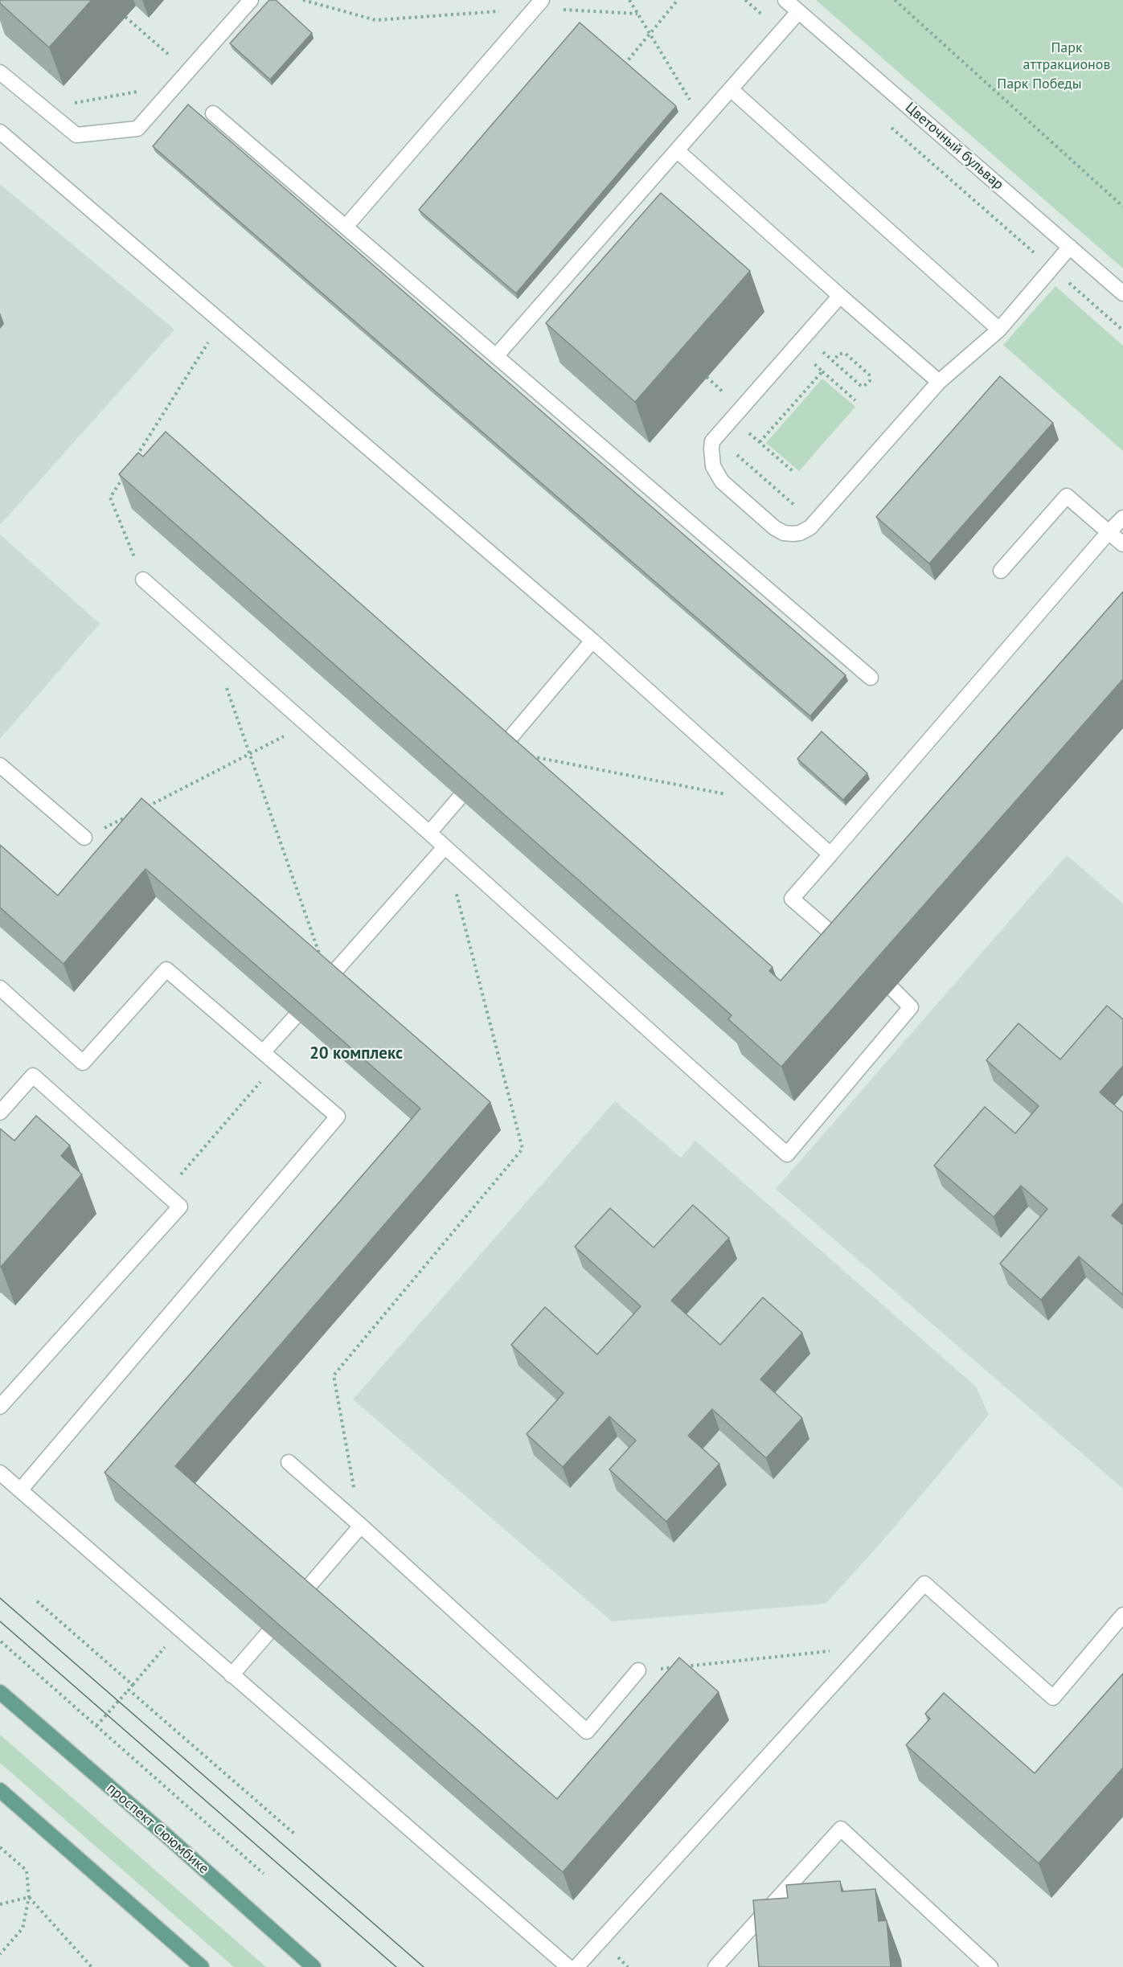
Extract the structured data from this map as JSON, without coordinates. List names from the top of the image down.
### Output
{
  "streets": {
    "main road": ["проспект Сююмбике"],
    "street": ["Цветочный бульвар"]
  },
  "districts": ["20 комплекс"],
  "parks": ["Парк аттракционов", "Парк Победы"]
}
